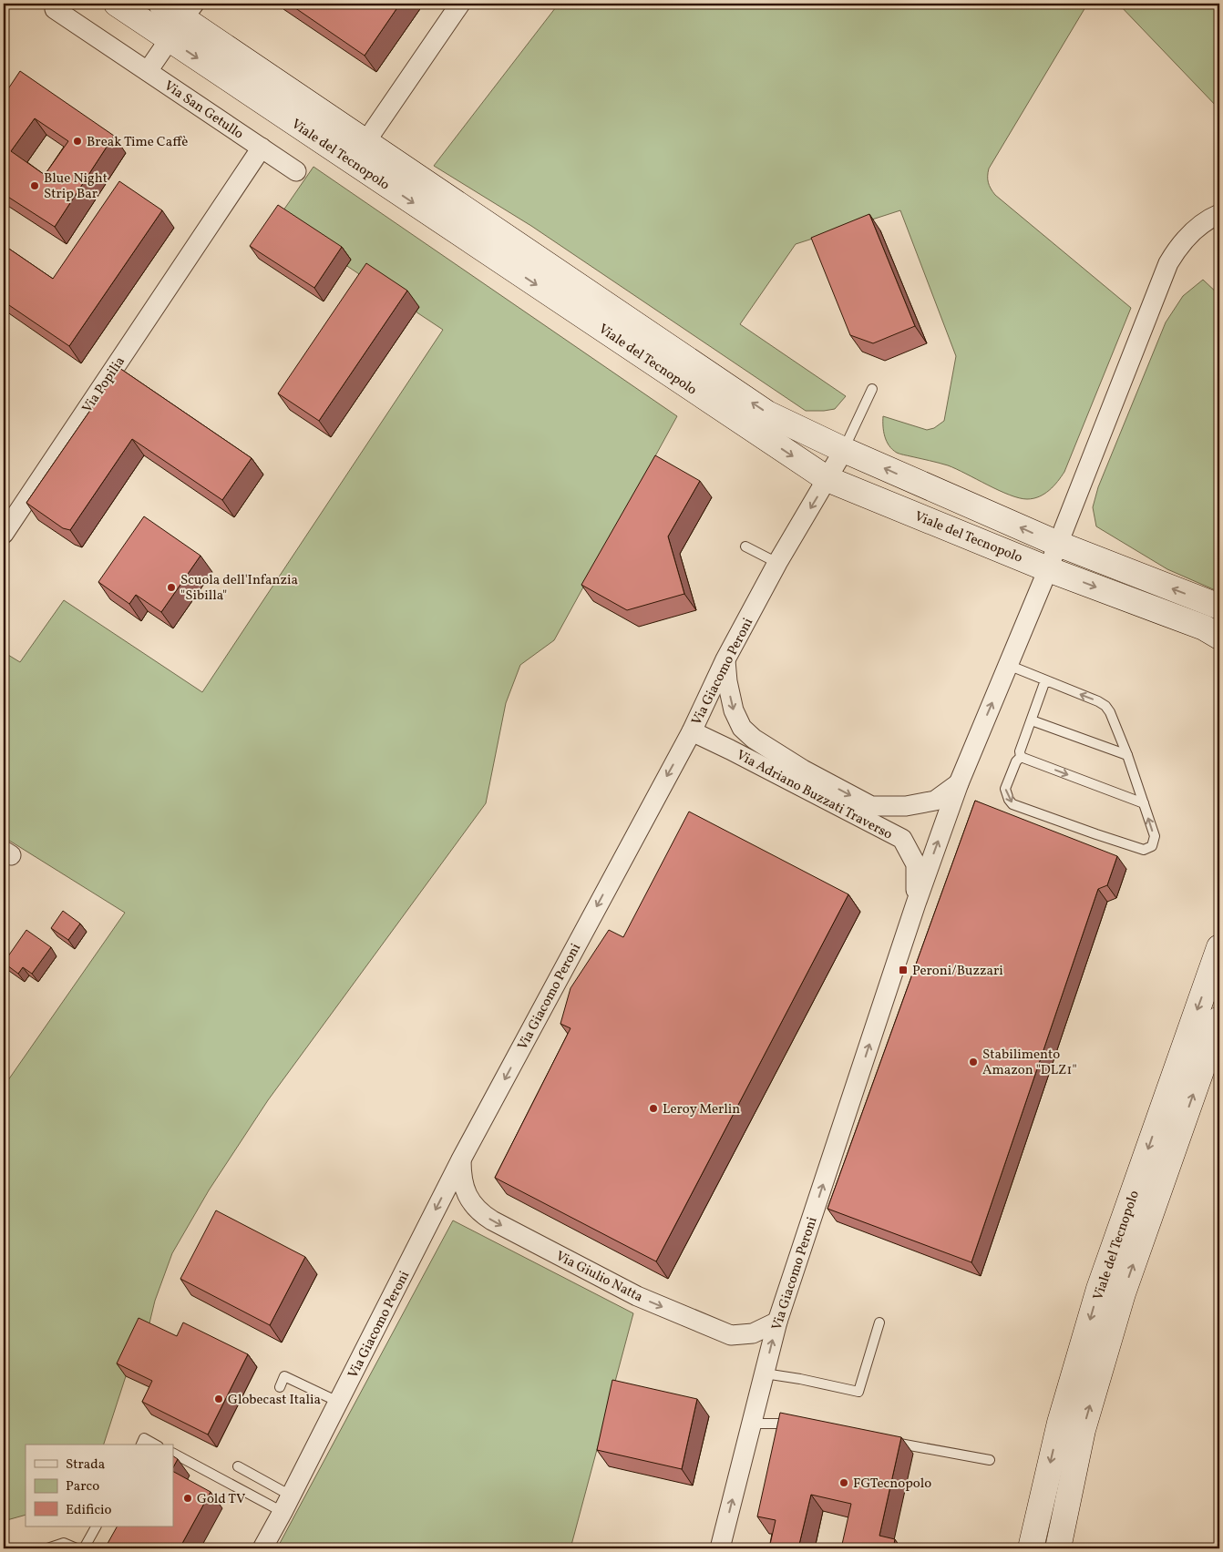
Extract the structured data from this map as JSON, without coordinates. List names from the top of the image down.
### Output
{
  "streets": {
    "main road": ["Viale del Tecnopolo"],
    "street": [
      "Via San Getullo",
      "Via Popilia",
      "Via Giacomo Peroni",
      "Via Adriano Buzzati Traverso",
      "Via Giulio Natta"
    ]
  },
  "crossings": [
    ["Via San Getullo", "Via Popilia"],
    ["Viale del Tecnopolo", "Via Giacomo Peroni"],
    ["Via Giacomo Peroni", "Via Adriano Buzzati Traverso"],
    ["Via Giacomo Peroni", "Via Giulio Natta"]
  ],
  "one_way": ["Via Giulio Natta"],
  "places": {
    "other": [
      "Break Time Caffè",
      "Blue Night Strip Bar",
      "Scuola dell'Infanzia \"Sibilla\"",
      "Stabilimento Amazon \"DLZ1\"",
      "Leroy Merlin",
      "Globecast Italia",
      "FGTecnopolo",
      "Gold TV"
    ],
    "transit": ["Peroni/Buzzari"]
  },
  "legend": ["Strada", "Parco", "Edificio"]
}
